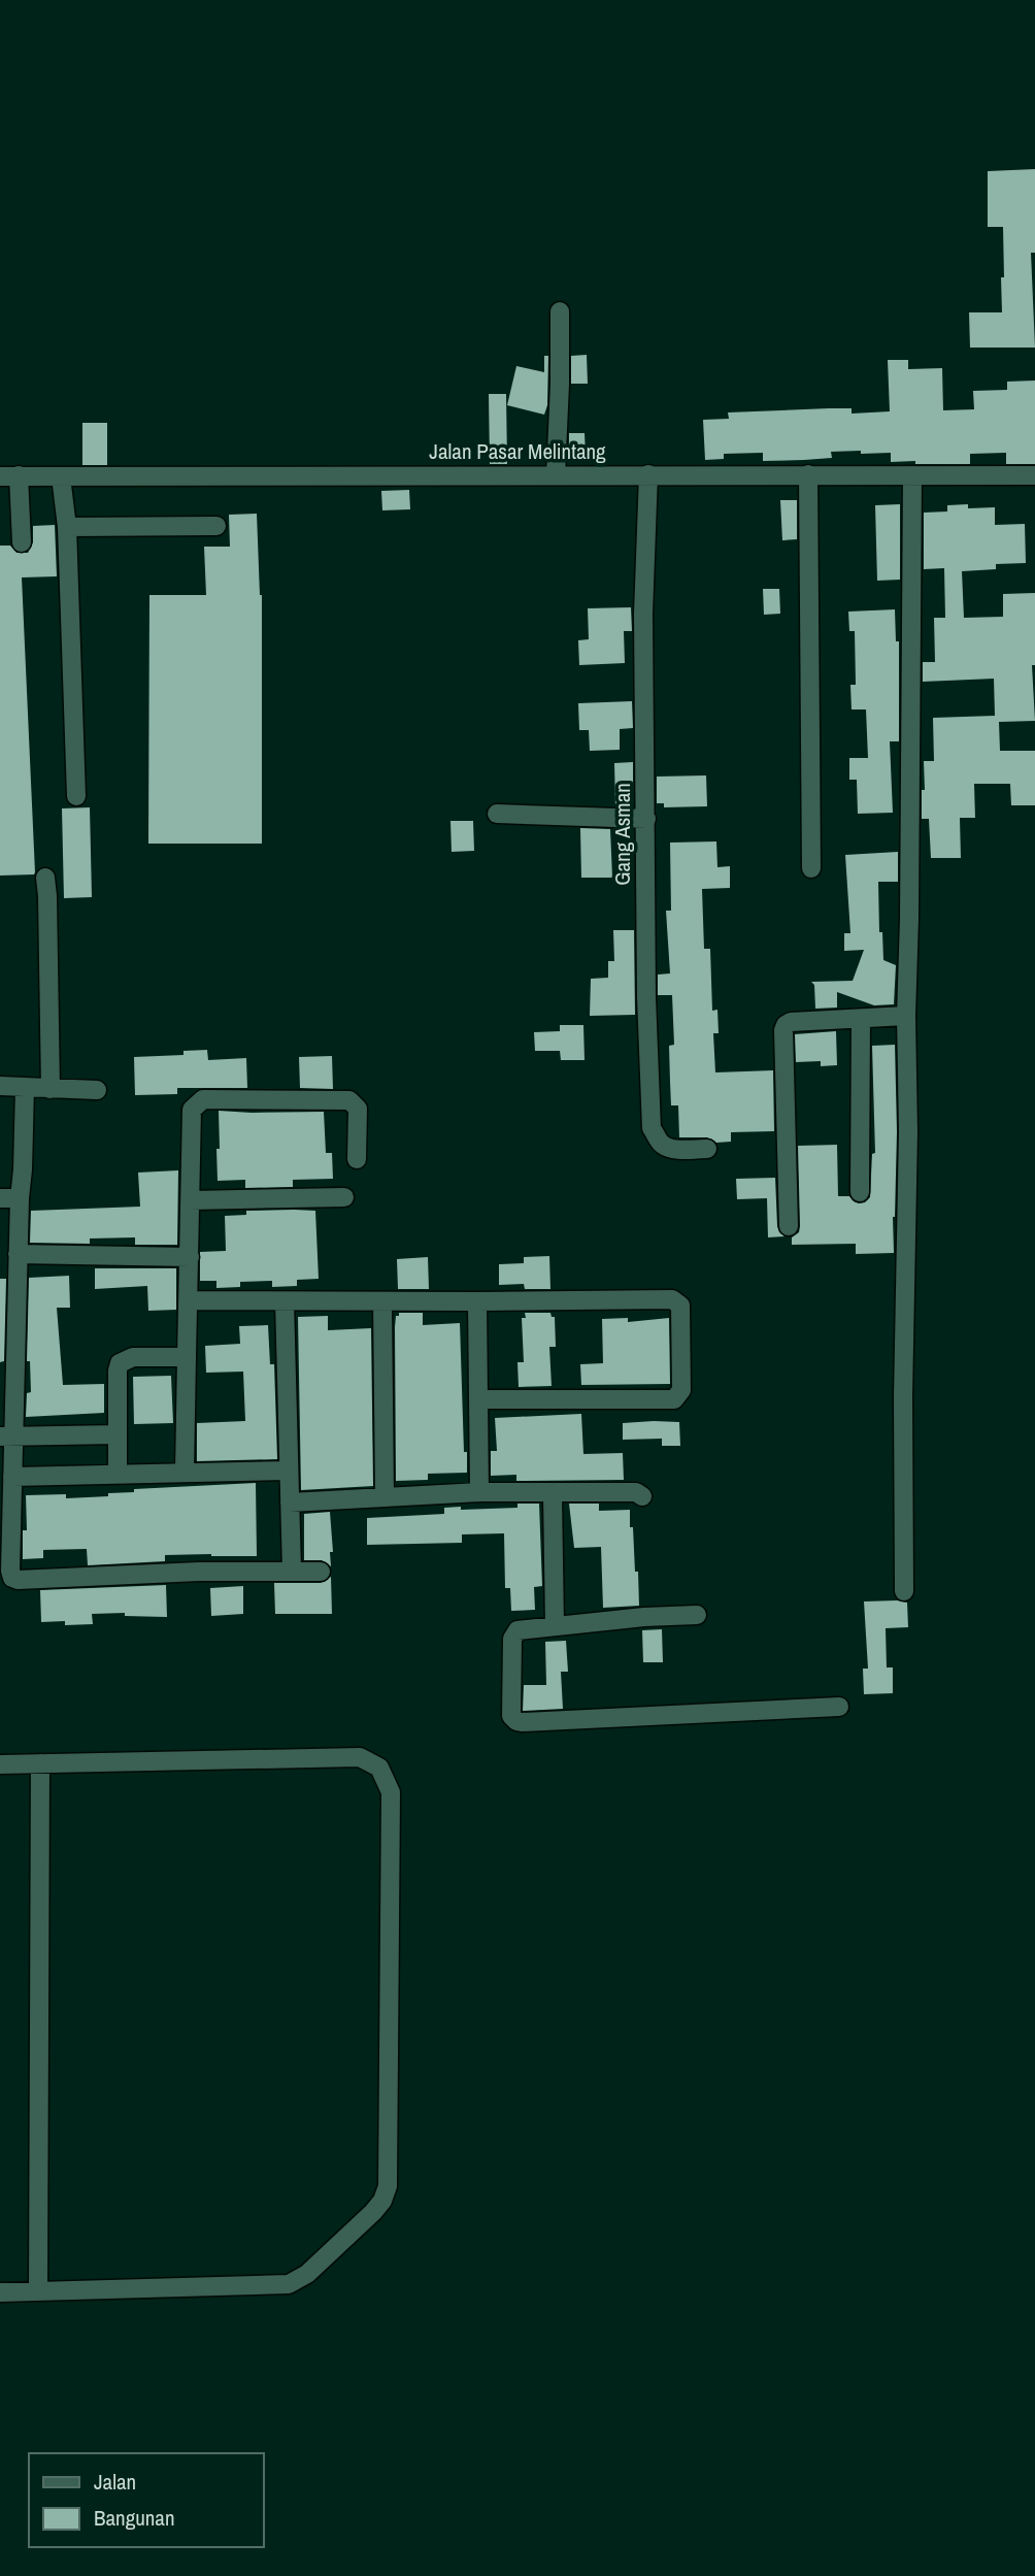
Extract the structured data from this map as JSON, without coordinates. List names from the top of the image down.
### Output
{
  "streets": {
    "street": ["Jalan Pasar Melintang", "Gang Asman"]
  },
  "crossings": [
    ["Jalan Pasar Melintang", "Gang Asman"]
  ],
  "legend": ["Jalan", "Bangunan"]
}
